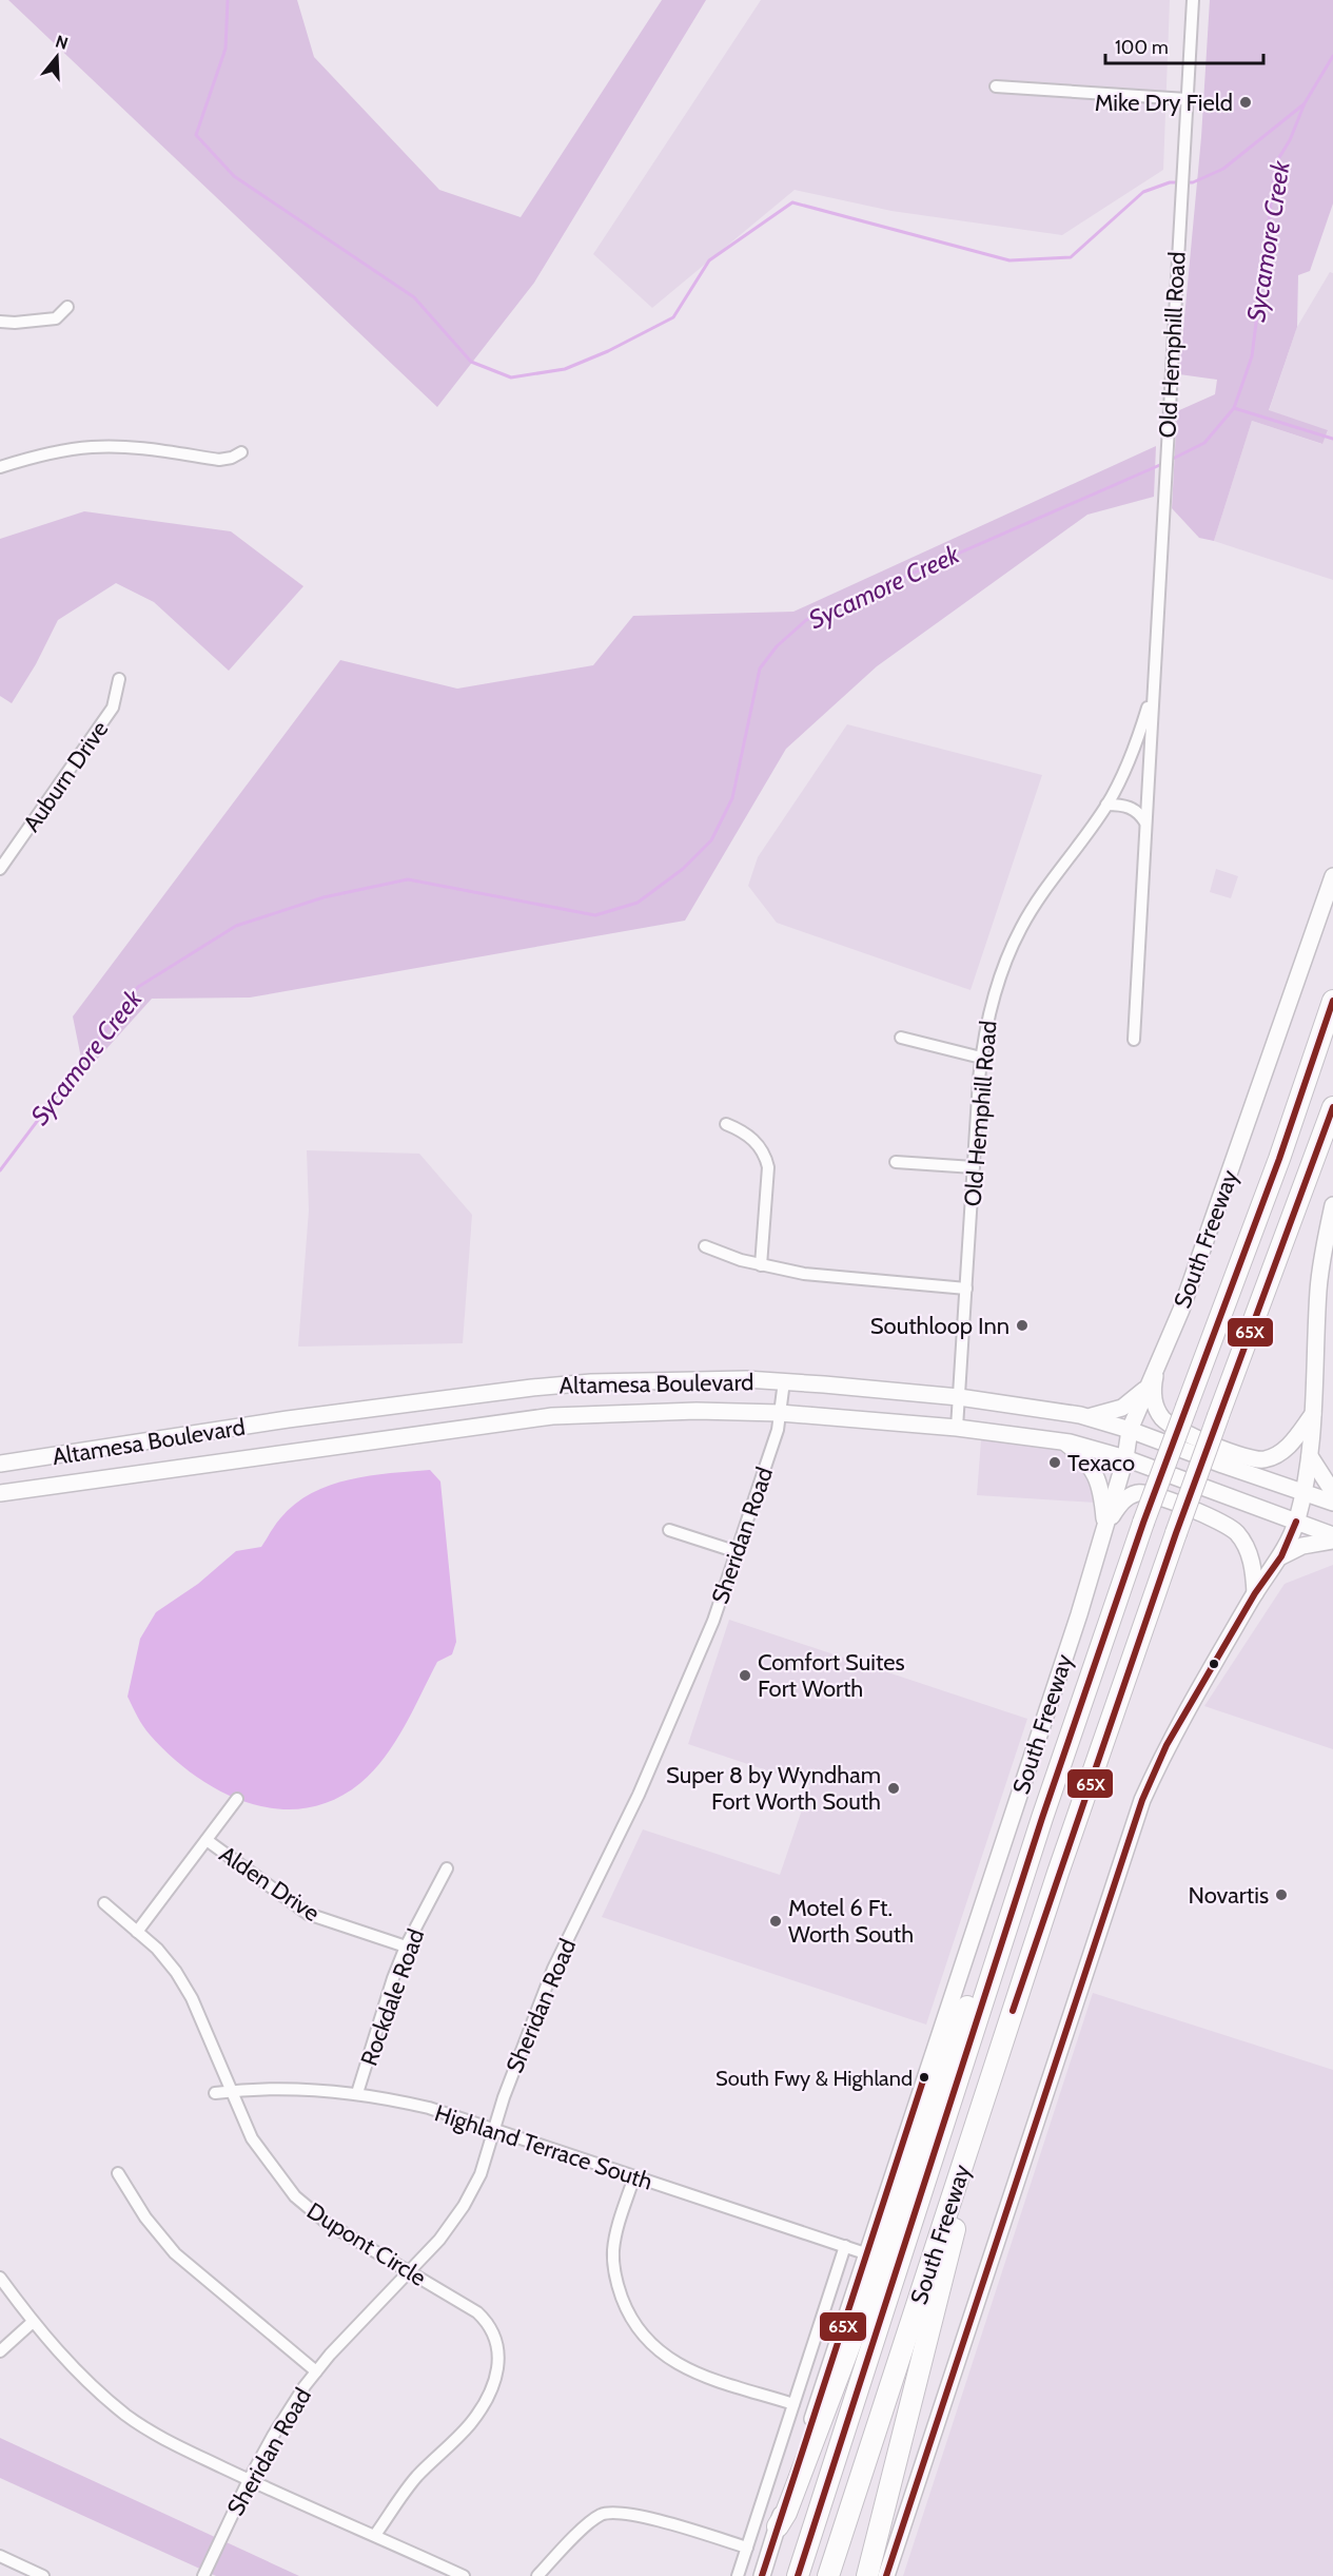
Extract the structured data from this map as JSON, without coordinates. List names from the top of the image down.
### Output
{
  "streets": {
    "highway": ["South Freeway"],
    "main road": ["Altamesa Boulevard"],
    "street": [
      "Old Hemphill Road",
      "Auburn Drive",
      "Sheridan Road",
      "Alden Drive",
      "Rockdale Road",
      "Highland Terrace South",
      "Dupont Circle"
    ]
  },
  "crossings": [
    ["Old Hemphill Road", "Altamesa Boulevard"],
    ["South Freeway", "Altamesa Boulevard"],
    ["South Freeway", "Highland Terrace South"],
    ["Altamesa Boulevard", "Sheridan Road"],
    ["Sheridan Road", "Highland Terrace South"],
    ["Sheridan Road", "Dupont Circle"],
    ["Alden Drive", "Rockdale Road"],
    ["Rockdale Road", "Highland Terrace South"],
    ["Highland Terrace South", "Dupont Circle"]
  ],
  "water": ["Sycamore Creek"],
  "places": [
    "Mike Dry Field",
    "Southloop Inn",
    "Texaco",
    "Comfort Suites Fort Worth",
    "Super 8 by Wyndham Fort Worth South",
    "Novartis",
    "Motel 6 Ft. Worth South",
    "South Fwy & Highland"
  ],
  "lines": ["transit line 65X"],
  "scale_bar": "100 m",
  "north": "top"
}
